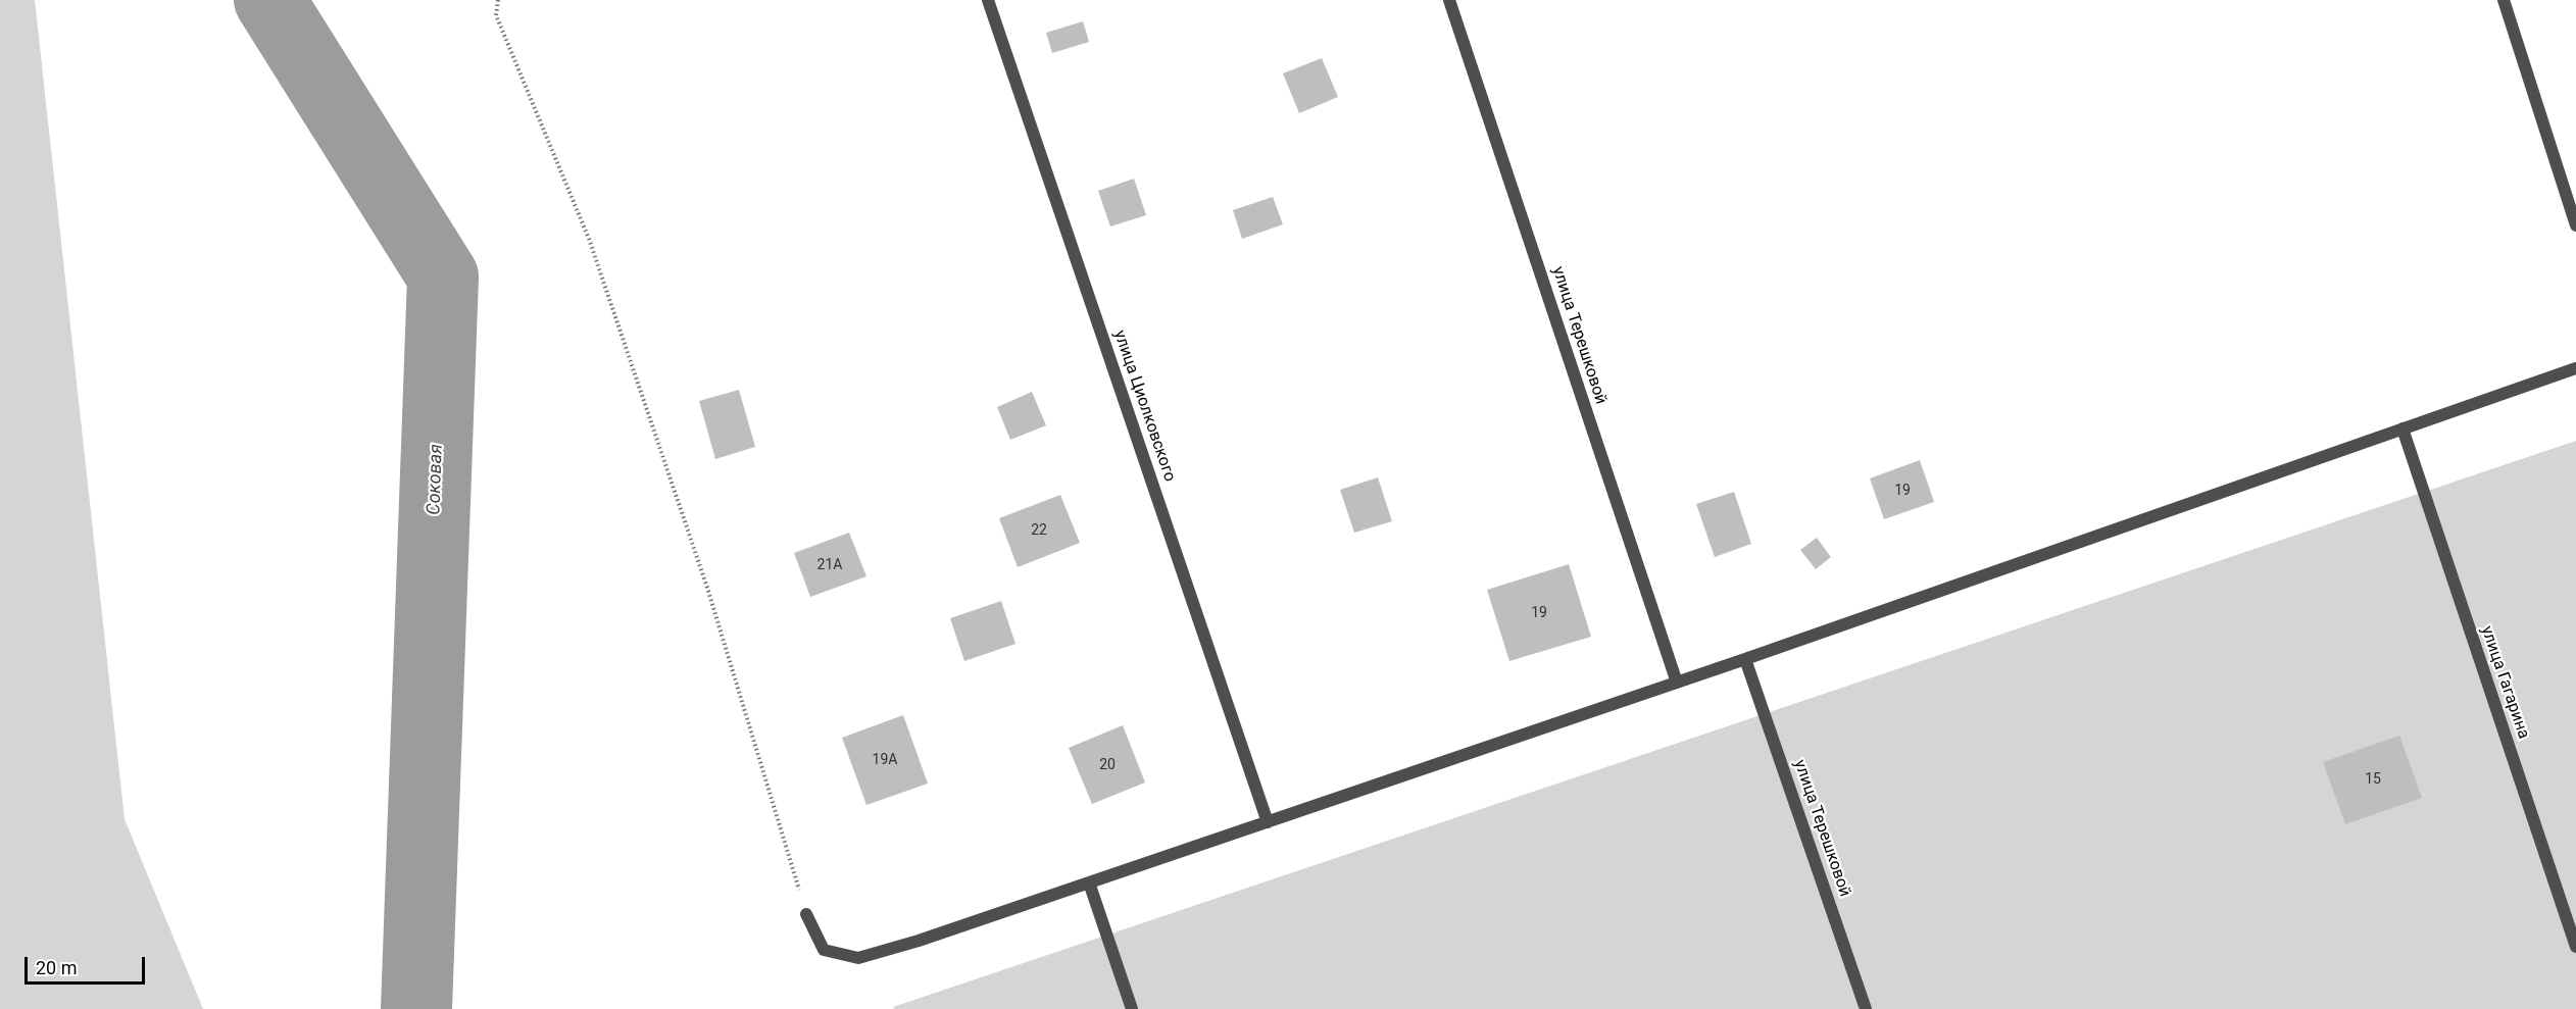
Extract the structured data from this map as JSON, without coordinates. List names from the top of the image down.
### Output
{
  "streets": {
    "street": ["улица Терешковой", "улица Циолковского", "улица Гагарина"]
  },
  "water": ["Соковая"],
  "house_numbers": [
    "19",
    "22",
    "21А",
    "19",
    "19А",
    "20",
    "15"
  ],
  "scale_bar": "20 m"
}
